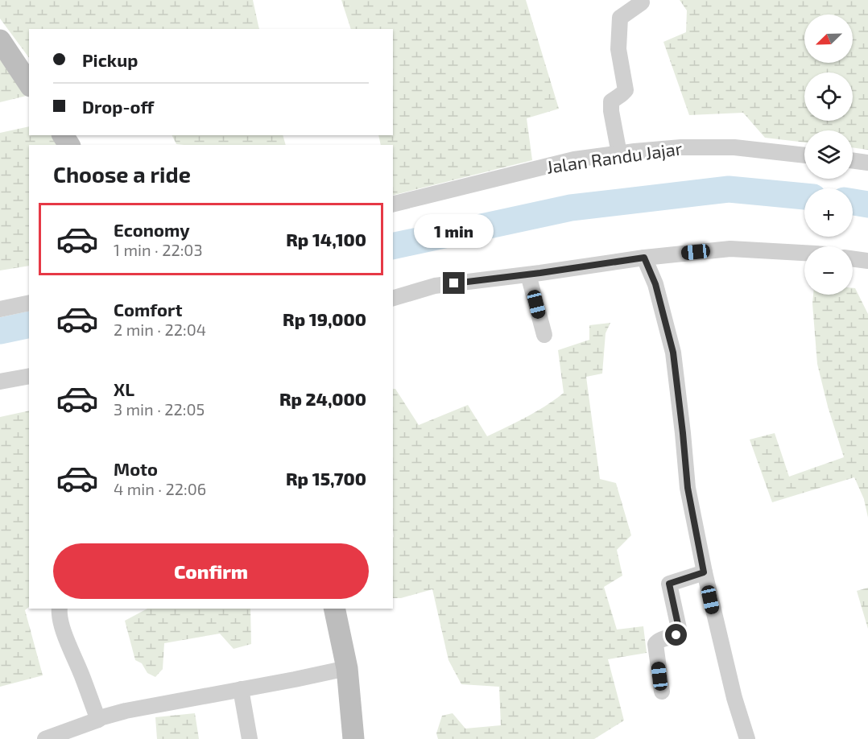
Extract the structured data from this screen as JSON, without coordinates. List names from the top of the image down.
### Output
{
  "streets": {
    "street": ["Jalan Randu Jajar"]
  },
  "north": "bottom left",
  "page": {
    "map_buttons": ["+", "−"],
    "banner": ["Pickup", "Drop-off"],
    "heading": "Choose a ride",
    "list": [
      {
        "name": "Economy",
        "note": "1 min · 22:03",
        "value": "Rp 14,100"
      },
      {
        "name": "Comfort",
        "note": "2 min · 22:04",
        "value": "Rp 19,000"
      },
      {
        "name": "XL",
        "note": "3 min · 22:05",
        "value": "Rp 24,000"
      },
      {
        "name": "Moto",
        "note": "4 min · 22:06",
        "value": "Rp 15,700"
      }
    ],
    "bubble": "1 min",
    "buttons": "Confirm"
  }
}
